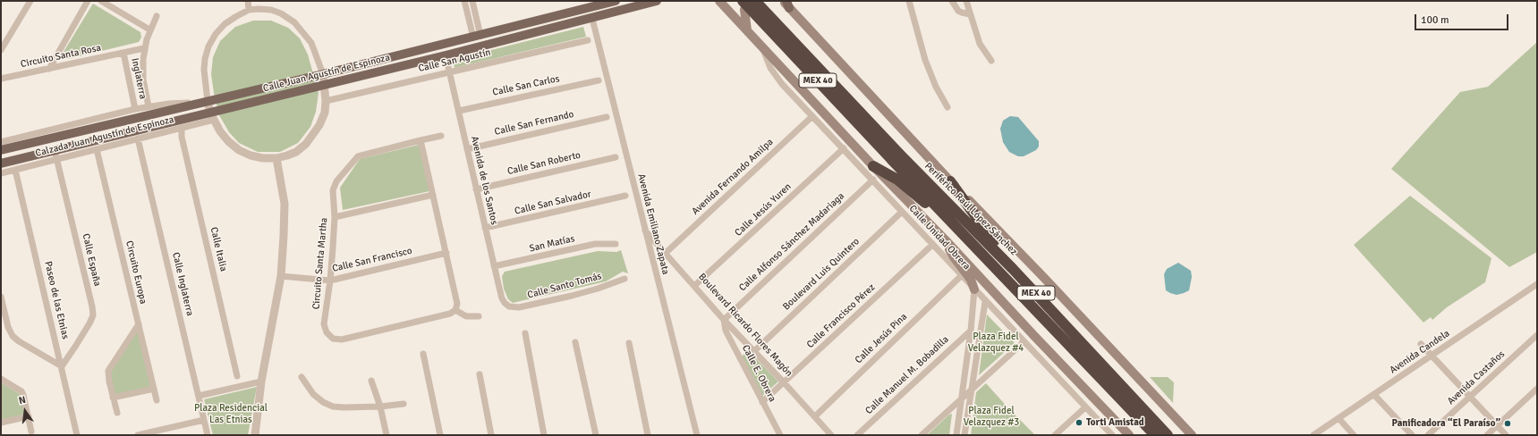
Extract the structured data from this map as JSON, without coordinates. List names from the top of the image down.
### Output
{
  "streets": {
    "highway": ["MEX 40", "Periférico Raúl López Sánchez"],
    "main road": ["Calle Juan Agustín de Espinoza"],
    "street": [
      "Circuito Santa Rosa",
      "Calle San Agustín",
      "Inglaterra",
      "Calle San Carlos",
      "Calle San Fernando",
      "Calzada Juan Agustín de Espinoza",
      "Calle San Roberto",
      "Avenida Fernando Amilpa",
      "Avenida de los Santos",
      "Calle San Salvador",
      "Calle Jesús Yuren",
      "Avenida Emiliano Zapata",
      "Calle Unidad Obrera",
      "Calle Alfonso Sánchez Madariaga",
      "San Matías",
      "Calle Italia",
      "Calle España",
      "Calle San Francisco",
      "Circuito Santa Martha",
      "Circuito Europa",
      "Boulevard Luis Quintero",
      "Calle Inglaterra",
      "Calle Santo Tomás",
      "Paseo de las Etnias",
      "Calle Francisco Pérez",
      "Boulevard Ricardo Flores Magón",
      "Calle Jesús Pina",
      "Avenida Candela",
      "Calle E. Obrera",
      "Calle Manuel M. Bobadilla",
      "Avenida Castaños"
    ]
  },
  "crossings": [
    ["Circuito Santa Rosa", "Inglaterra"],
    ["Calle San Agustín", "Avenida de los Santos"],
    ["Calle Juan Agustín de Espinoza", "Calzada Juan Agustín de Espinoza"],
    ["Calle Juan Agustín de Espinoza", "Avenida de los Santos"],
    ["Calle Juan Agustín de Espinoza", "Avenida Emiliano Zapata"],
    ["Calle Juan Agustín de Espinoza", "Calle España"],
    ["Calle San Carlos", "Avenida de los Santos"],
    ["Calle San Fernando", "Avenida de los Santos"],
    ["Calzada Juan Agustín de Espinoza", "Calle Italia"],
    ["Calzada Juan Agustín de Espinoza", "Calle España"],
    ["Calzada Juan Agustín de Espinoza", "Circuito Europa"],
    ["Calzada Juan Agustín de Espinoza", "Calle Inglaterra"],
    ["Calzada Juan Agustín de Espinoza", "Paseo de las Etnias"],
    ["Calle San Roberto", "Avenida de los Santos"],
    ["Avenida Fernando Amilpa", "Calle Unidad Obrera"],
    ["Avenida Fernando Amilpa", "Boulevard Ricardo Flores Magón"],
    ["Avenida de los Santos", "Calle San Salvador"],
    ["Avenida de los Santos", "San Matías"],
    ["Avenida de los Santos", "Calle Santo Tomás"],
    ["Calle Jesús Yuren", "Calle Unidad Obrera"],
    ["Calle Jesús Yuren", "Boulevard Ricardo Flores Magón"],
    ["Avenida Emiliano Zapata", "Boulevard Ricardo Flores Magón"],
    ["Calle Unidad Obrera", "Calle Alfonso Sánchez Madariaga"],
    ["Calle Unidad Obrera", "Boulevard Luis Quintero"],
    ["Calle Unidad Obrera", "Calle Francisco Pérez"],
    ["Calle Unidad Obrera", "Calle Jesús Pina"],
    ["Calle Alfonso Sánchez Madariaga", "Boulevard Ricardo Flores Magón"],
    ["Calle Alfonso Sánchez Madariaga", "Calle E. Obrera"],
    ["Calle España", "Paseo de las Etnias"],
    ["Calle San Francisco", "Circuito Santa Martha"],
    ["Boulevard Luis Quintero", "Boulevard Ricardo Flores Magón"],
    ["Calle Francisco Pérez", "Boulevard Ricardo Flores Magón"],
    ["Calle Francisco Pérez", "Calle E. Obrera"],
    ["Boulevard Ricardo Flores Magón", "Calle Jesús Pina"],
    ["Boulevard Ricardo Flores Magón", "Calle E. Obrera"]
  ],
  "parks": ["Plaza Fidel Velazquez #4", "Plaza Residencial Las Etnias", "Plaza Fidel Velazquez #3"],
  "places": ["Torti Amistad", "Panificadora “El Paraíso”"],
  "scale_bar": "100 m",
  "north": "top"
}
